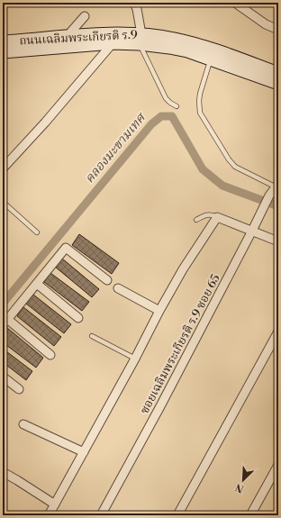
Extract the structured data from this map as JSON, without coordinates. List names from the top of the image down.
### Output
{
  "streets": {
    "main road": ["ถนนเฉลิมพระเกียรติ ร.9"],
    "street": ["ซอยเฉลิมพระเกียรติ ร.9 ซอย 65"]
  },
  "water": ["คลองมะขามเทศ"],
  "north": "bottom left"
}
